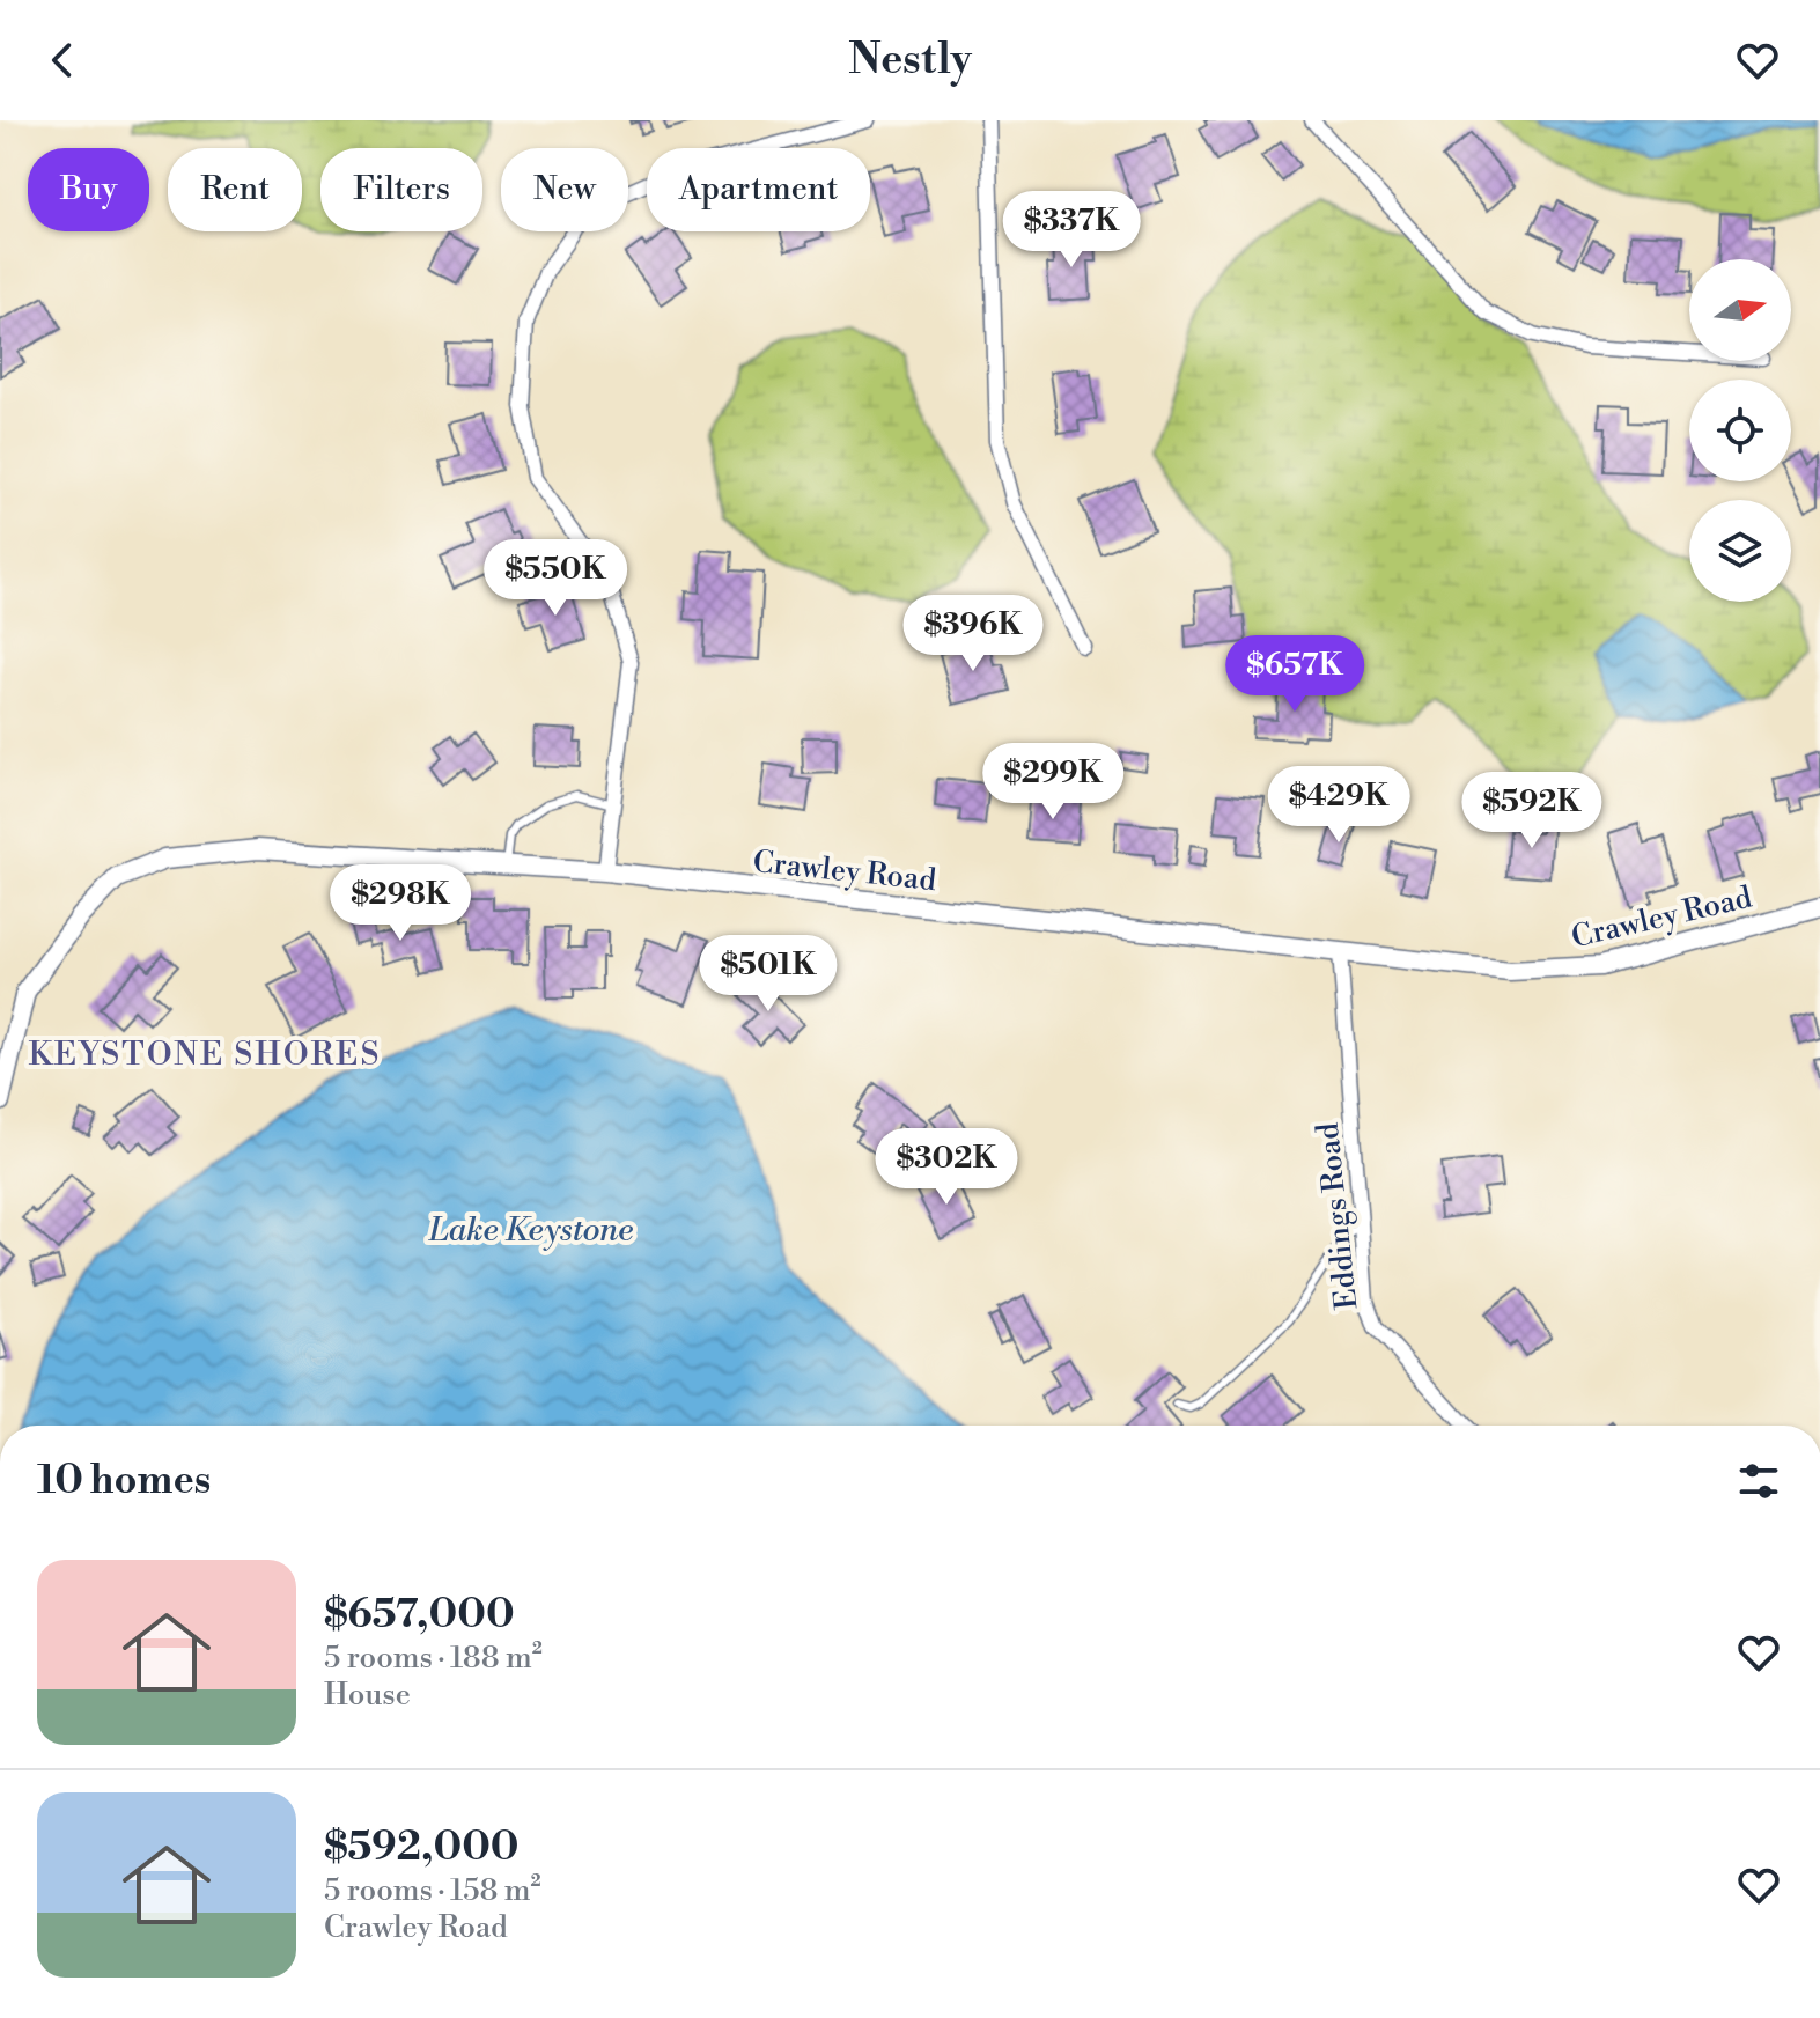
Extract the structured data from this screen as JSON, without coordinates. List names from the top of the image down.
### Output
{
  "streets": {
    "street": ["Crawley Road", "Eddings Road"]
  },
  "crossings": [
    ["Crawley Road", "Eddings Road"]
  ],
  "districts": ["KEYSTONE SHORES"],
  "water": ["Lake Keystone"],
  "north": "right",
  "page": {
    "header": "Nestly",
    "chip": [
      "Buy",
      "Rent",
      "Filters",
      "New",
      "Apartment"
    ],
    "price": [
      "$337K",
      "$550K",
      "$396K",
      "$657K",
      "$299K",
      "$429K",
      "$592K",
      "$298K",
      "$501K",
      "$302K"
    ],
    "heading": "10 homes",
    "list": [
      {
        "name": "$657,000",
        "note": "5 rooms · 188 m² · House"
      },
      {
        "name": "$592,000",
        "note": "5 rooms · 158 m² · Crawley Road"
      }
    ]
  }
}
